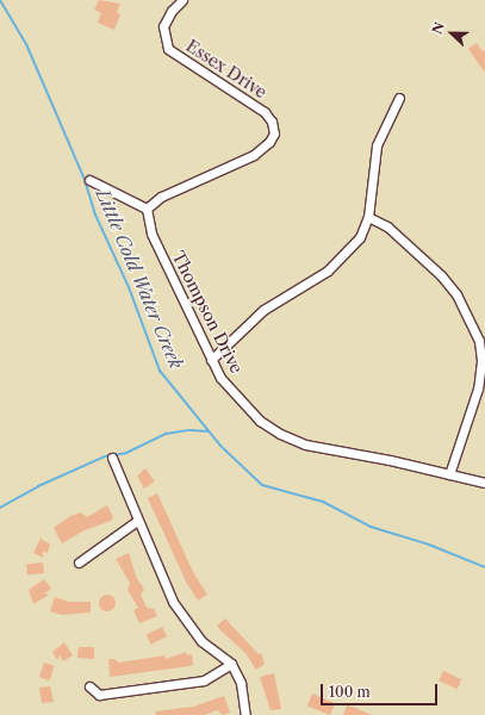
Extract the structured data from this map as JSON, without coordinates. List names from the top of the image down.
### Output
{
  "streets": {
    "street": ["Essex Drive", "Thompson Drive"]
  },
  "crossings": [
    ["Essex Drive", "Thompson Drive"]
  ],
  "water": ["Little Cold Water Creek"],
  "scale_bar": "100 m",
  "north": "left"
}
